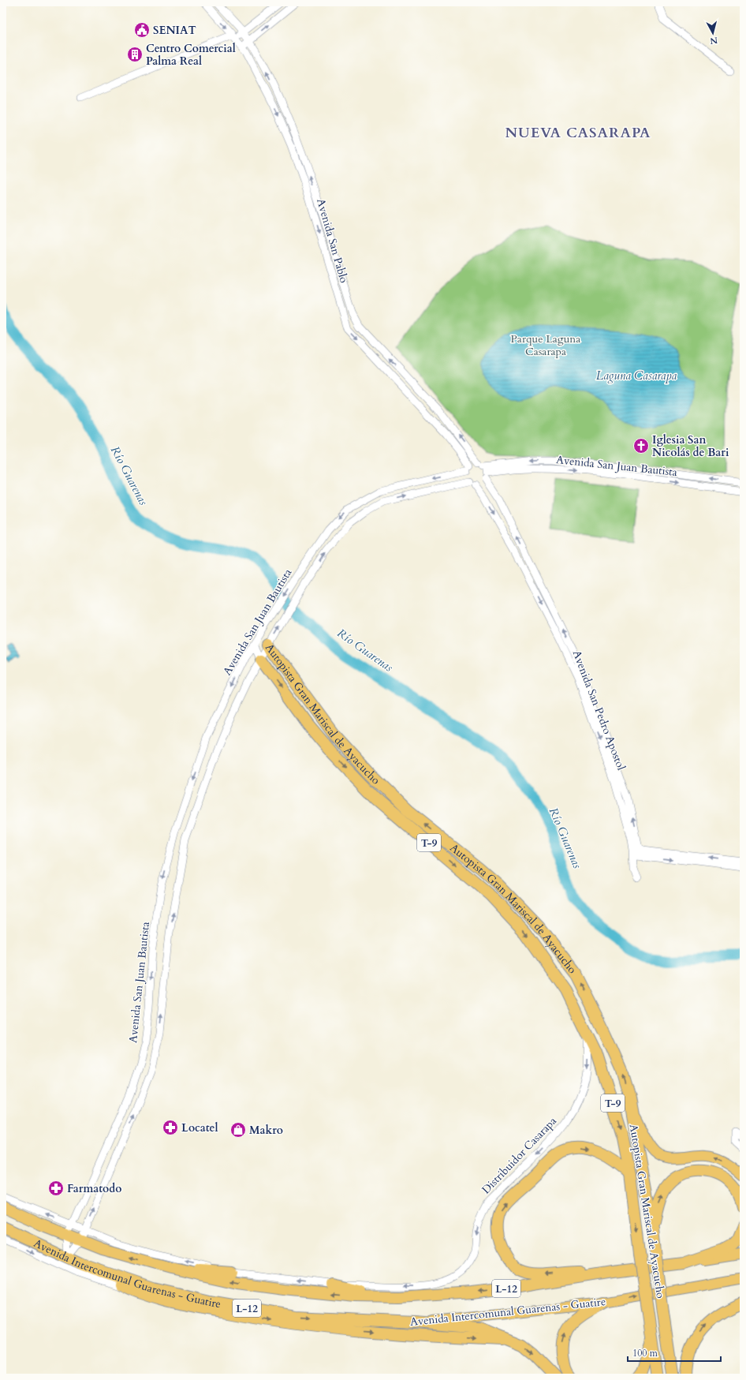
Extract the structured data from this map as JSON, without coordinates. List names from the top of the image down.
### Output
{
  "streets": {
    "highway": [
      "Autopista Gran Mariscal de Ayacucho",
      "T-9",
      "Avenida Intercomunal Guarenas - Guatire",
      "L-12"
    ],
    "street": [
      "Avenida San Pablo",
      "Avenida San Juan Bautista",
      "Avenida San Pedro Apostol",
      "Distribuidor Casarapa"
    ]
  },
  "crossings": [
    ["Avenida San Pablo", "Avenida San Juan Bautista"],
    ["Avenida San Pablo", "Avenida San Pedro Apostol"],
    ["Avenida San Juan Bautista", "Avenida San Pedro Apostol"],
    ["Avenida San Juan Bautista", "Autopista Gran Mariscal de Ayacucho"],
    ["Avenida San Juan Bautista", "Avenida Intercomunal Guarenas - Guatire"],
    ["Autopista Gran Mariscal de Ayacucho", "Distribuidor Casarapa"]
  ],
  "one_way": ["Distribuidor Casarapa"],
  "districts": ["NUEVA CASARAPA"],
  "water": ["Laguna Casarapa", "Río Guarenas"],
  "parks": ["Parque Laguna Casarapa"],
  "places": {
    "public building": ["SENIAT"],
    "building": ["Centro Comercial Palma Real"],
    "church": ["Iglesia San Nicolás de Bari"],
    "pharmacy": ["Locatel", "Farmatodo"],
    "shop": ["Makro"]
  },
  "scale_bar": "100 m",
  "north": "bottom"
}
